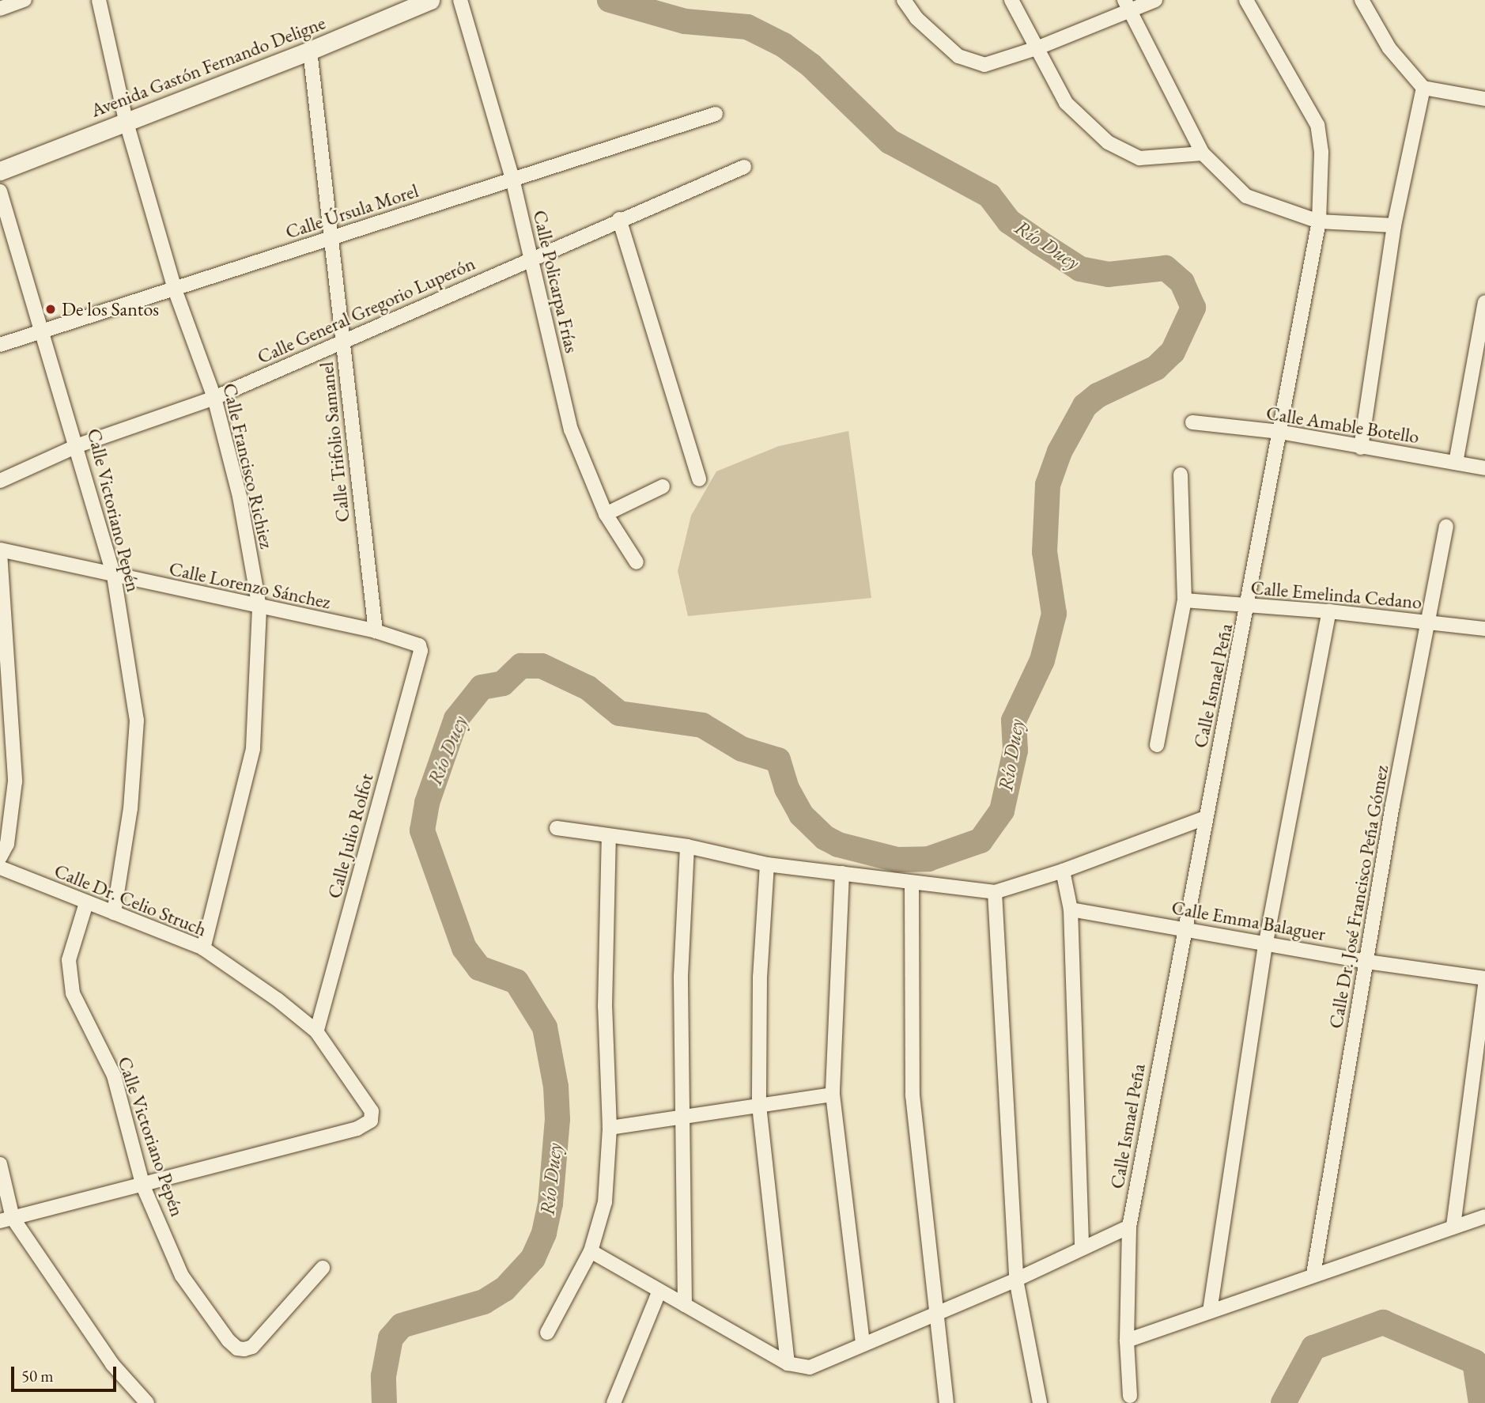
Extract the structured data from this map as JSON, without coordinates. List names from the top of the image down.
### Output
{
  "streets": {
    "street": [
      "Avenida Gastón Fernando Deligne",
      "Calle Úrsula Morel",
      "Calle Policarpa Frías",
      "Calle General Gregorio Luperón",
      "Calle Amable Botello",
      "Calle Trifolio Samanel",
      "Calle Francisco Richiez",
      "Calle Victoriano Pepén",
      "Calle Lorenzo Sánchez",
      "Calle Emelinda Cedano",
      "Calle Ismael Peña",
      "Calle Julio Rolfot",
      "Calle Dr. José Francisco Peña Gómez",
      "Calle Dr. Celio Struch",
      "Calle Emma Balaguer"
    ]
  },
  "crossings": [
    ["Avenida Gastón Fernando Deligne", "Calle Trifolio Samanel"],
    ["Avenida Gastón Fernando Deligne", "Calle Francisco Richiez"],
    ["Calle Úrsula Morel", "Calle Policarpa Frías"],
    ["Calle Úrsula Morel", "Calle Trifolio Samanel"],
    ["Calle Úrsula Morel", "Calle Francisco Richiez"],
    ["Calle Úrsula Morel", "Calle Victoriano Pepén"],
    ["Calle Policarpa Frías", "Calle General Gregorio Luperón"],
    ["Calle General Gregorio Luperón", "Calle Trifolio Samanel"],
    ["Calle General Gregorio Luperón", "Calle Francisco Richiez"],
    ["Calle General Gregorio Luperón", "Calle Victoriano Pepén"],
    ["Calle Amable Botello", "Calle Ismael Peña"],
    ["Calle Trifolio Samanel", "Calle Lorenzo Sánchez"],
    ["Calle Francisco Richiez", "Calle Lorenzo Sánchez"],
    ["Calle Francisco Richiez", "Calle Dr. Celio Struch"],
    ["Calle Victoriano Pepén", "Calle Lorenzo Sánchez"],
    ["Calle Victoriano Pepén", "Calle Dr. Celio Struch"],
    ["Calle Lorenzo Sánchez", "Calle Julio Rolfot"],
    ["Calle Emelinda Cedano", "Calle Ismael Peña"],
    ["Calle Emelinda Cedano", "Calle Dr. José Francisco Peña Gómez"],
    ["Calle Ismael Peña", "Calle Emma Balaguer"],
    ["Calle Julio Rolfot", "Calle Dr. Celio Struch"],
    ["Calle Dr. José Francisco Peña Gómez", "Calle Emma Balaguer"]
  ],
  "water": ["Río Duey"],
  "places": ["De los Santos"],
  "scale_bar": "50 m"
}
